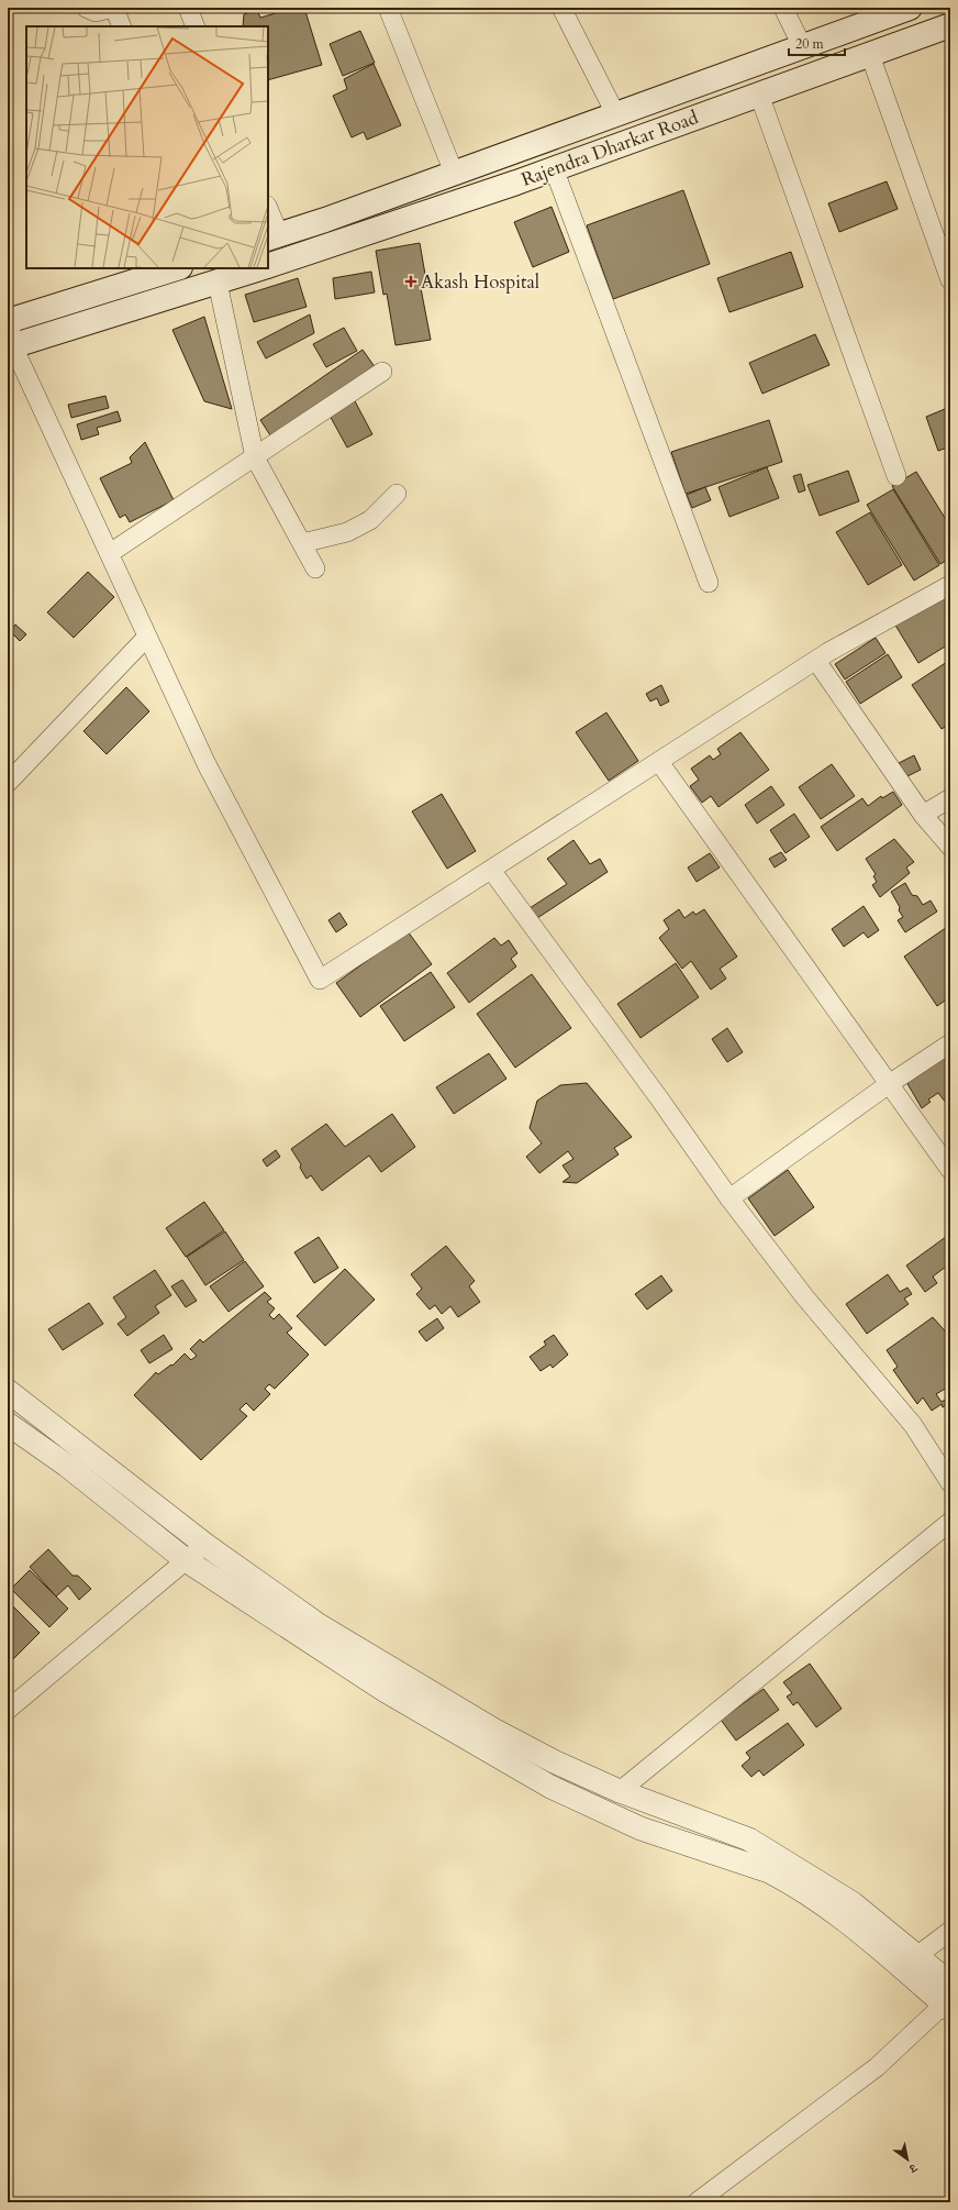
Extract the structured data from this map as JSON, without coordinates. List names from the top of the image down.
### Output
{
  "streets": {
    "main road": ["Rajendra Dharkar Road"]
  },
  "places": {
    "health": ["Akash Hospital"]
  },
  "scale_bar": "20 m",
  "north": "bottom right"
}
